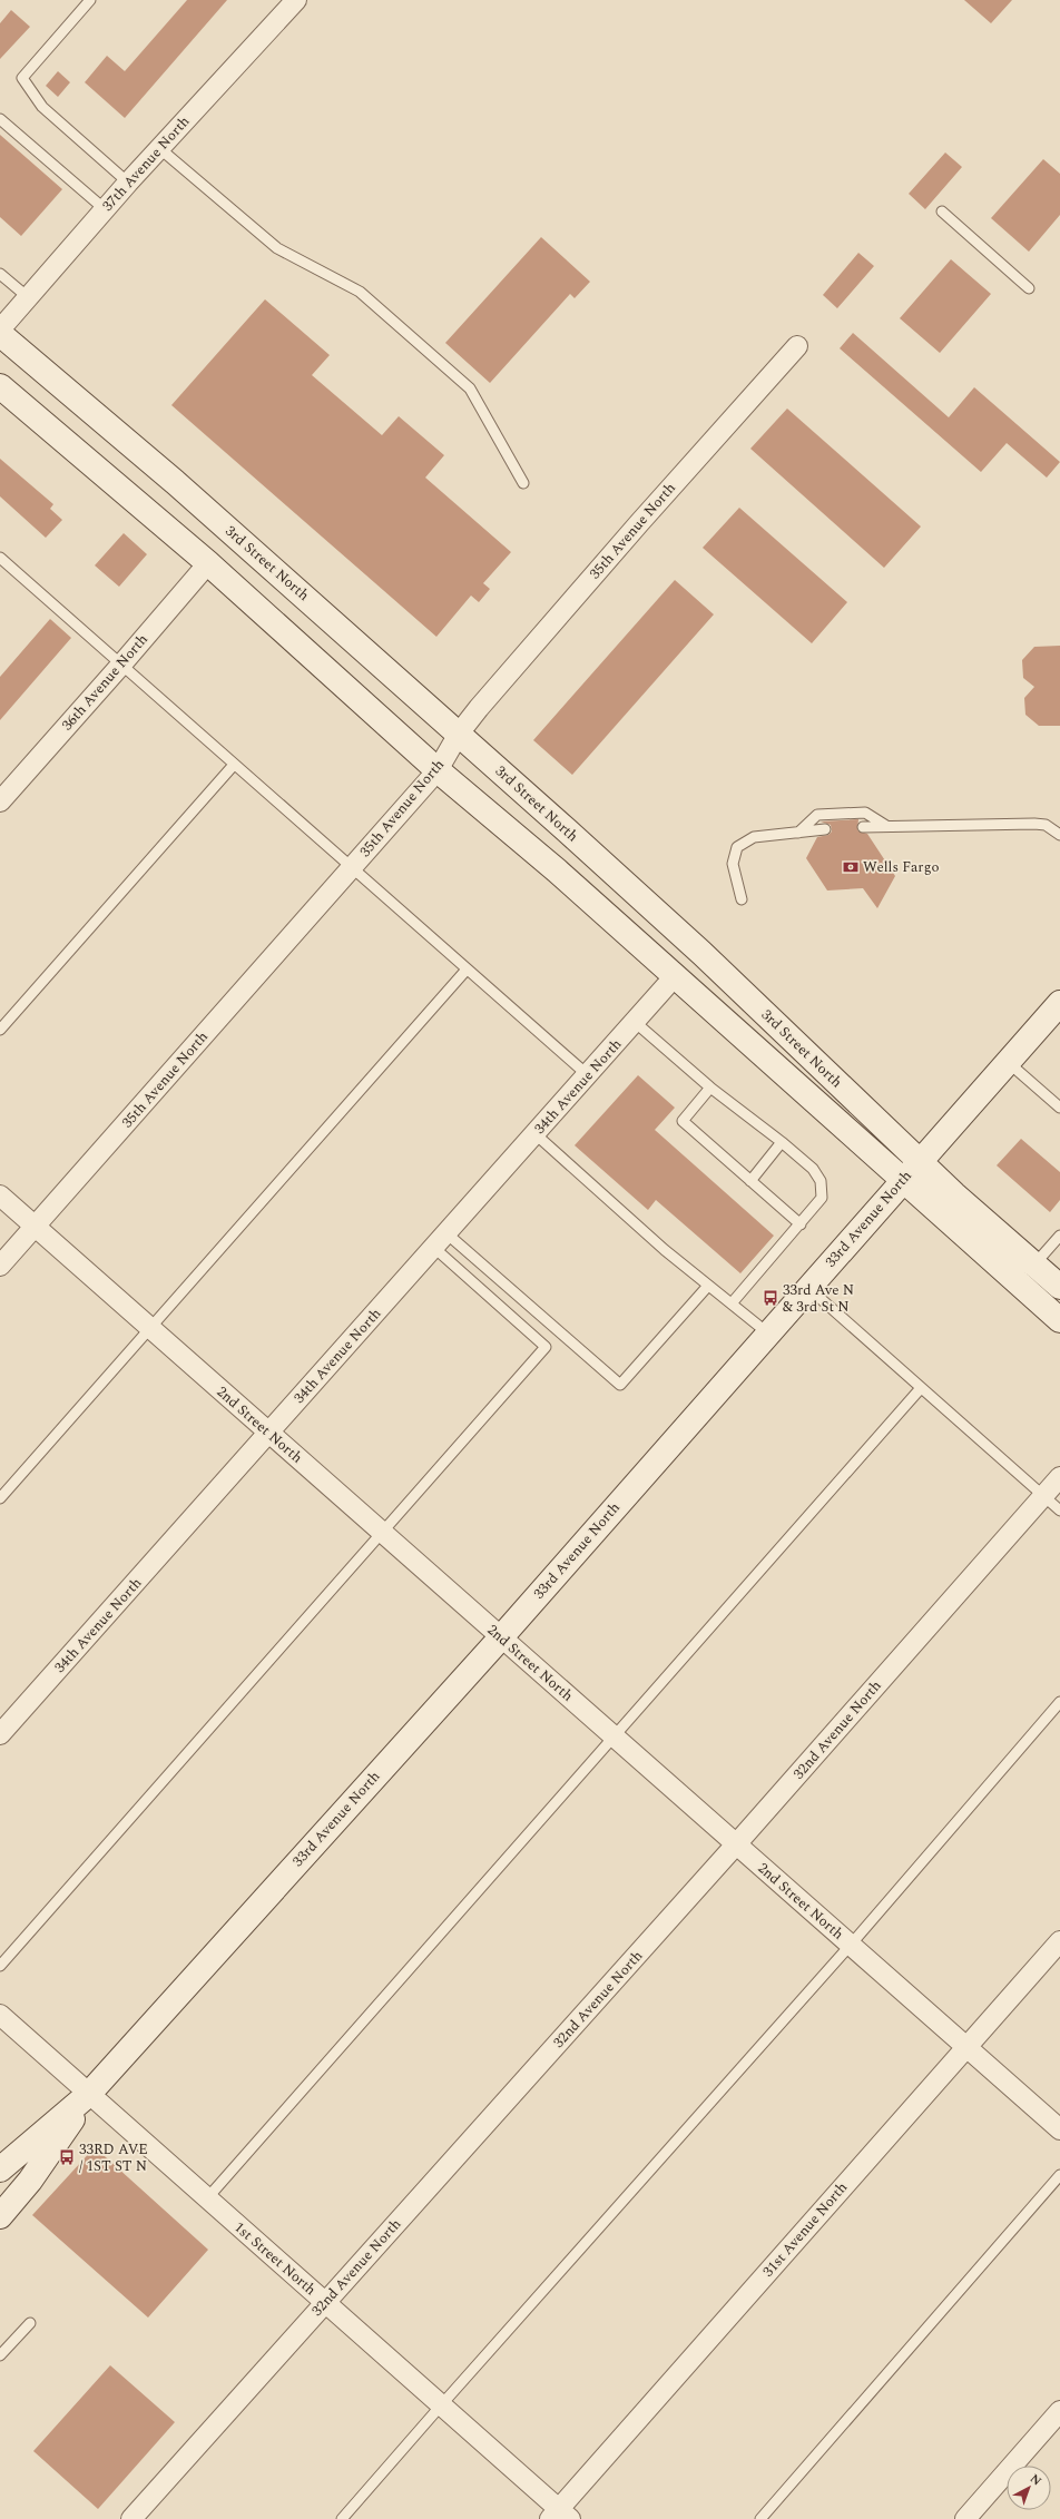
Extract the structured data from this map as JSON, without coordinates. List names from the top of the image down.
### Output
{
  "streets": {
    "main road": ["3rd Street North", "33rd Avenue North"],
    "street": [
      "37th Avenue North",
      "35th Avenue North",
      "36th Avenue North",
      "34th Avenue North",
      "2nd Street North",
      "32nd Avenue North",
      "31st Avenue North",
      "1st Street North"
    ]
  },
  "crossings": [
    ["35th Avenue North", "3rd Street North"],
    ["35th Avenue North", "2nd Street North"],
    ["3rd Street North", "36th Avenue North"],
    ["3rd Street North", "34th Avenue North"],
    ["3rd Street North", "33rd Avenue North"],
    ["34th Avenue North", "2nd Street North"],
    ["33rd Avenue North", "2nd Street North"],
    ["33rd Avenue North", "1st Street North"],
    ["2nd Street North", "32nd Avenue North"],
    ["2nd Street North", "31st Avenue North"],
    ["32nd Avenue North", "1st Street North"],
    ["31st Avenue North", "1st Street North"]
  ],
  "places": {
    "bank": ["Wells Fargo"],
    "bus stop": ["33rd Ave N & 3rd St N", "33RD AVE / 1ST ST N"]
  },
  "north": "top right"
}
